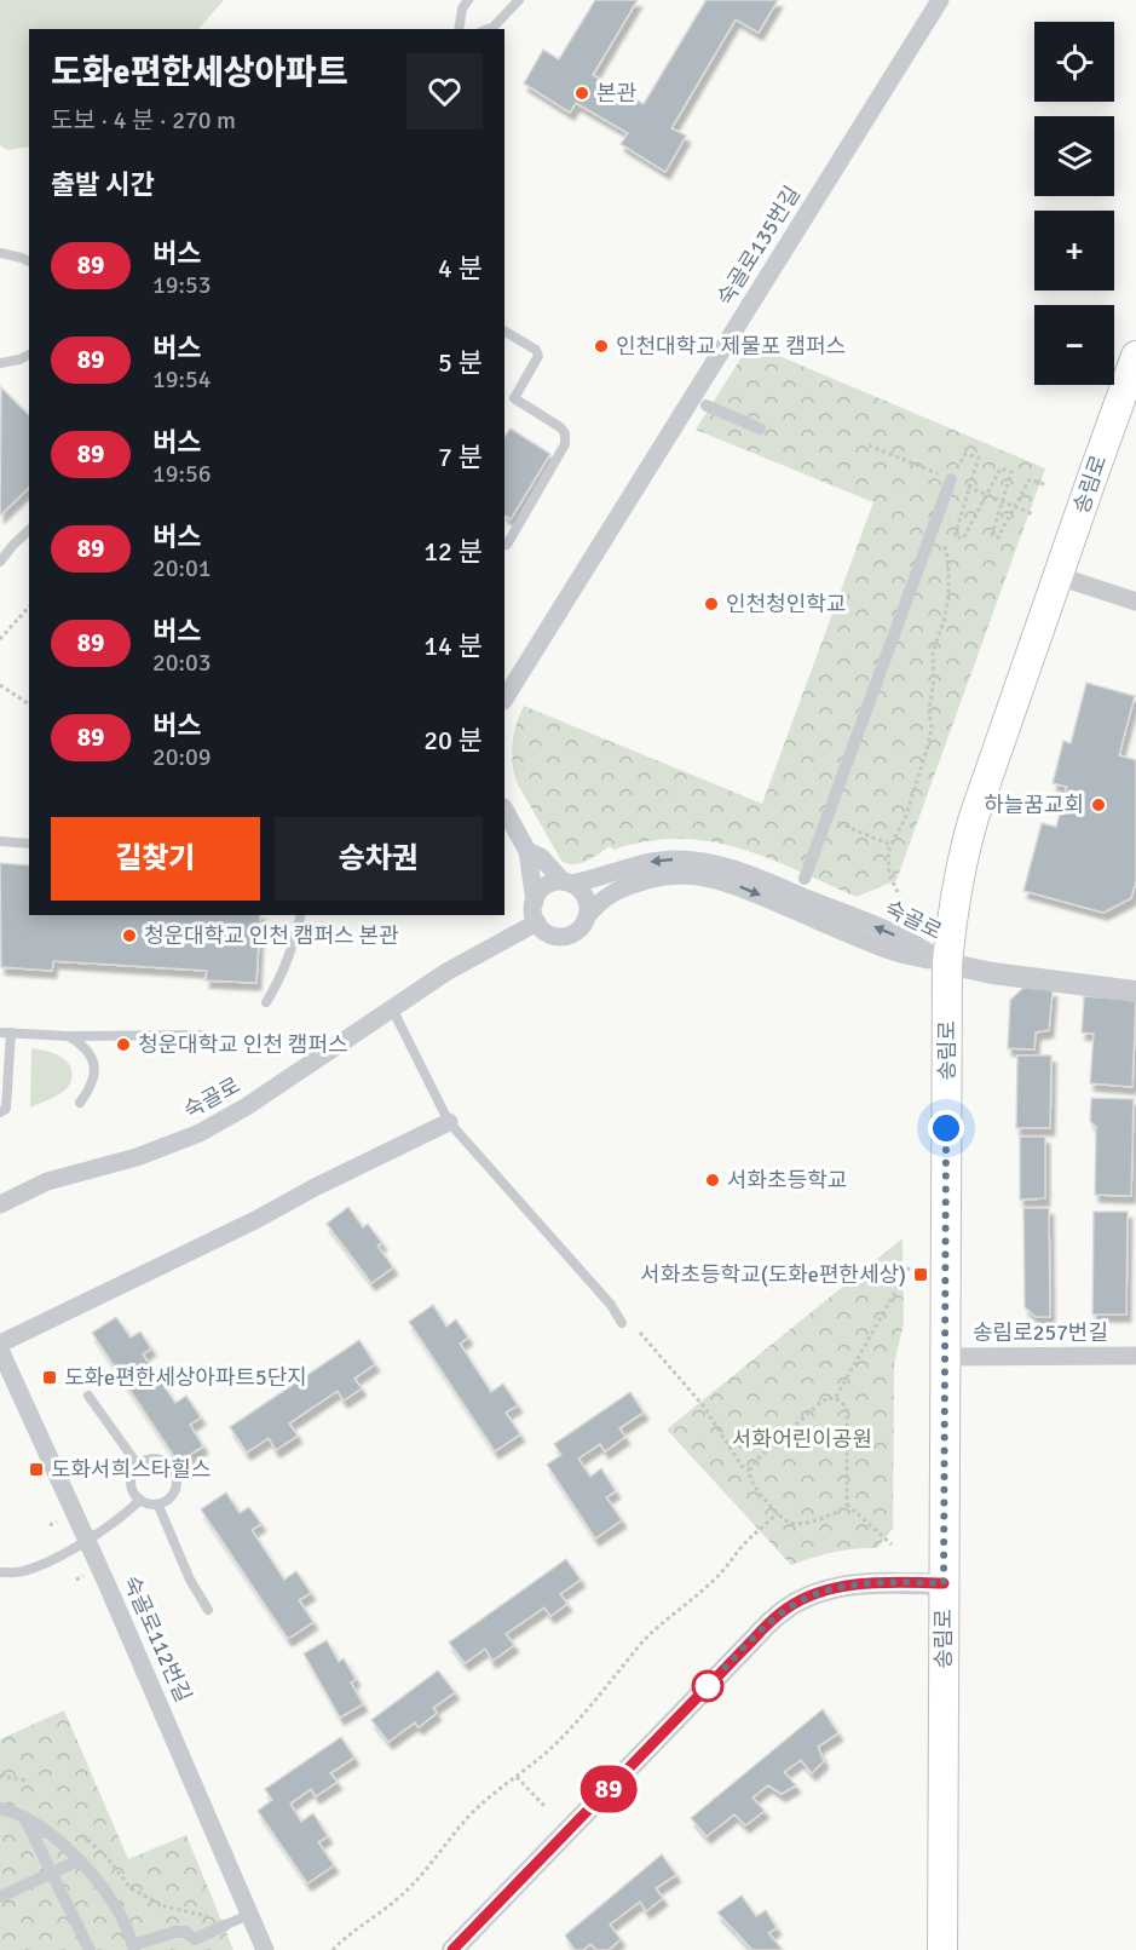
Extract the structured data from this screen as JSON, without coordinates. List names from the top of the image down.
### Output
{
  "streets": {
    "main road": ["송림로"],
    "street": [
      "숙골로135번길",
      "숙골로",
      "송림로257번길",
      "숙골로112번길"
    ]
  },
  "crossings": [
    ["송림로", "숙골로"],
    ["송림로", "송림로257번길"]
  ],
  "parks": ["서화어린이공원"],
  "places": {
    "other": [
      "본관",
      "인천대학교 제물포 캠퍼스",
      "인천청인학교",
      "하늘꿈교회",
      "청운대학교 인천 캠퍼스 본관",
      "청운대학교 인천 캠퍼스",
      "서화초등학교"
    ],
    "transit": ["서화초등학교(도화e편한세상)", "도화e편한세상아파트5단지", "도화서희스타힐스"]
  },
  "lines": ["bus line 89"],
  "page": {
    "on_map": "89",
    "map_buttons": ["+", "−"],
    "heading": [
      ["도화e편한세상아파트", "도보 · 4 분 · 270 m"],
      "출발 시간"
    ],
    "list": [
      {
        "mark": "89",
        "name": "버스",
        "note": "19:53",
        "value": "4 분"
      },
      {
        "mark": "89",
        "name": "버스",
        "note": "19:54",
        "value": "5 분"
      },
      {
        "mark": "89",
        "name": "버스",
        "note": "19:56",
        "value": "7 분"
      },
      {
        "mark": "89",
        "name": "버스",
        "note": "20:01",
        "value": "12 분"
      },
      {
        "mark": "89",
        "name": "버스",
        "note": "20:03",
        "value": "14 분"
      },
      {
        "mark": "89",
        "name": "버스",
        "note": "20:09",
        "value": "20 분"
      }
    ],
    "buttons": ["길찾기", "승차권"]
  }
}
